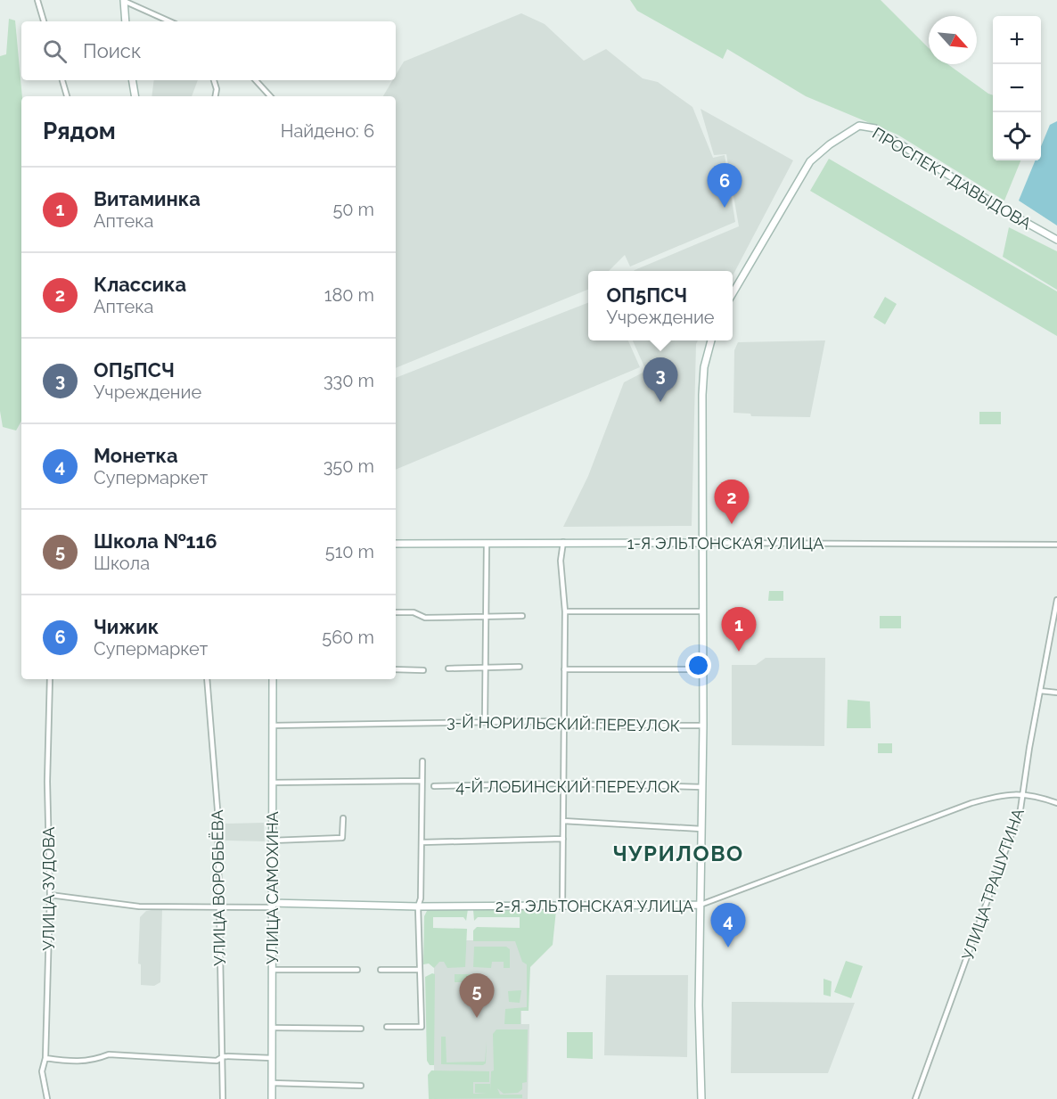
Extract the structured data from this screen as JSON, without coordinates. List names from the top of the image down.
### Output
{
  "streets": {
    "street": [
      "ПРОСПЕКТ ДАВЫДОВА",
      "1-Я ЭЛЬТОНСКАЯ УЛИЦА",
      "3-Й НОРИЛЬСКИЙ ПЕРЕУЛОК",
      "4-Й ЛОБИНСКИЙ ПЕРЕУЛОК",
      "УЛИЦА ТРАШУТИНА",
      "УЛИЦА ВОРОБЬЁВА",
      "УЛИЦА САМОХИНА",
      "УЛИЦА ЗУДОВА",
      "2-Я ЭЛЬТОНСКАЯ УЛИЦА"
    ]
  },
  "crossings": [
    ["3-Й НОРИЛЬСКИЙ ПЕРЕУЛОК", "УЛИЦА САМОХИНА"],
    ["УЛИЦА ТРАШУТИНА", "2-Я ЭЛЬТОНСКАЯ УЛИЦА"],
    ["УЛИЦА САМОХИНА", "2-Я ЭЛЬТОНСКАЯ УЛИЦА"]
  ],
  "districts": ["ЧУРИЛОВО"],
  "north": "bottom right",
  "page": {
    "map_buttons": ["+", "−"],
    "search": "Поиск",
    "heading": ["Рядом", "Найдено: 6"],
    "pins": [
      "6",
      "3",
      "2",
      "1",
      "4",
      "5"
    ],
    "list": [
      {
        "mark": "1",
        "name": "Витаминка",
        "note": "Аптека",
        "value": "50 m"
      },
      {
        "mark": "2",
        "name": "Классика",
        "note": "Аптека",
        "value": "180 m"
      },
      {
        "mark": "3",
        "name": "ОП5ПСЧ",
        "note": "Учреждение",
        "value": "330 m"
      },
      {
        "mark": "4",
        "name": "Монетка",
        "note": "Супермаркет",
        "value": "350 m"
      },
      {
        "mark": "5",
        "name": "Школа №116",
        "note": "Школа",
        "value": "510 m"
      },
      {
        "mark": "6",
        "name": "Чижик",
        "note": "Супермаркет",
        "value": "560 m"
      }
    ],
    "popup": ["ОП5ПСЧ", "Учреждение"]
  }
}
